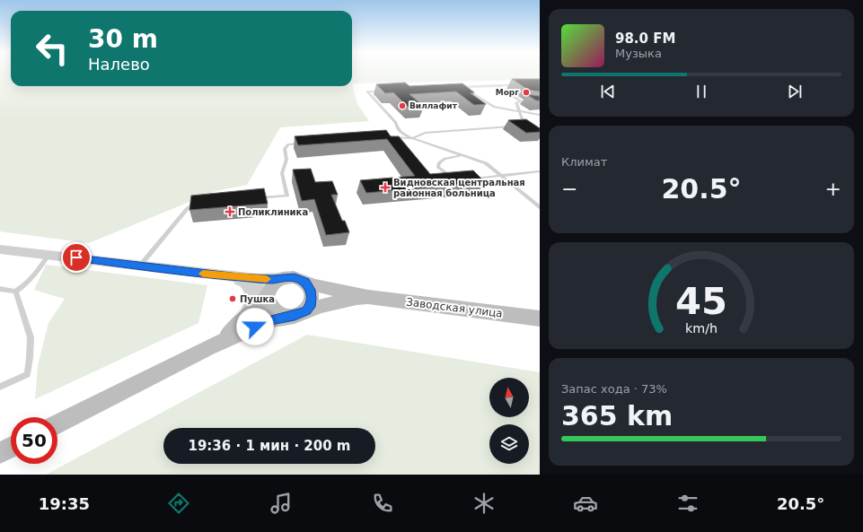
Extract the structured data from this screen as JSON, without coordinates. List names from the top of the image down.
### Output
{
  "streets": {
    "main road": ["Заводская улица"]
  },
  "places": {
    "other": ["Морг", "Виллафит", "Пушка"],
    "health": ["Видновская центральная районная больница", "Поликлиника"]
  },
  "north": "top",
  "page": {
    "turn": ["30 m", "Налево"],
    "song": ["98.0 FM", "Музыка"],
    "tile": [
      "Климат",
      ["Запас хода · 73%", "365 km"]
    ],
    "heat": ["−", "20.5°", "+"],
    "limit": "50",
    "trip": "19:36 · 1 мин · 200 m",
    "tabs": ["19:35", "20.5°"],
    "gauge": ["45", "km/h"]
  }
}
